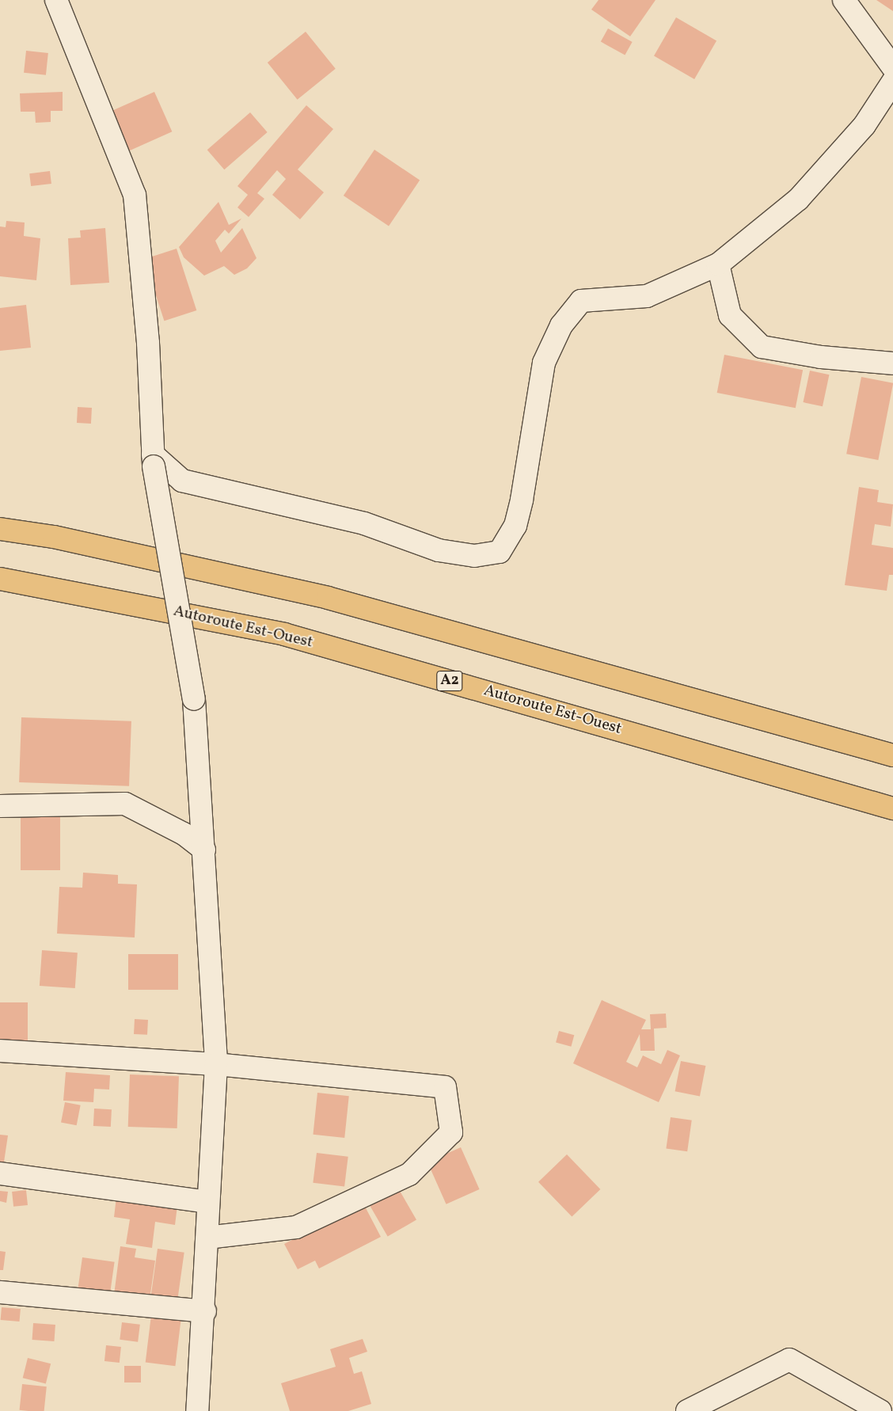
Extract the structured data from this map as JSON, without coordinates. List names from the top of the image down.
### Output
{
  "streets": {
    "highway": ["Autoroute Est-Ouest", "A2"]
  }
}
